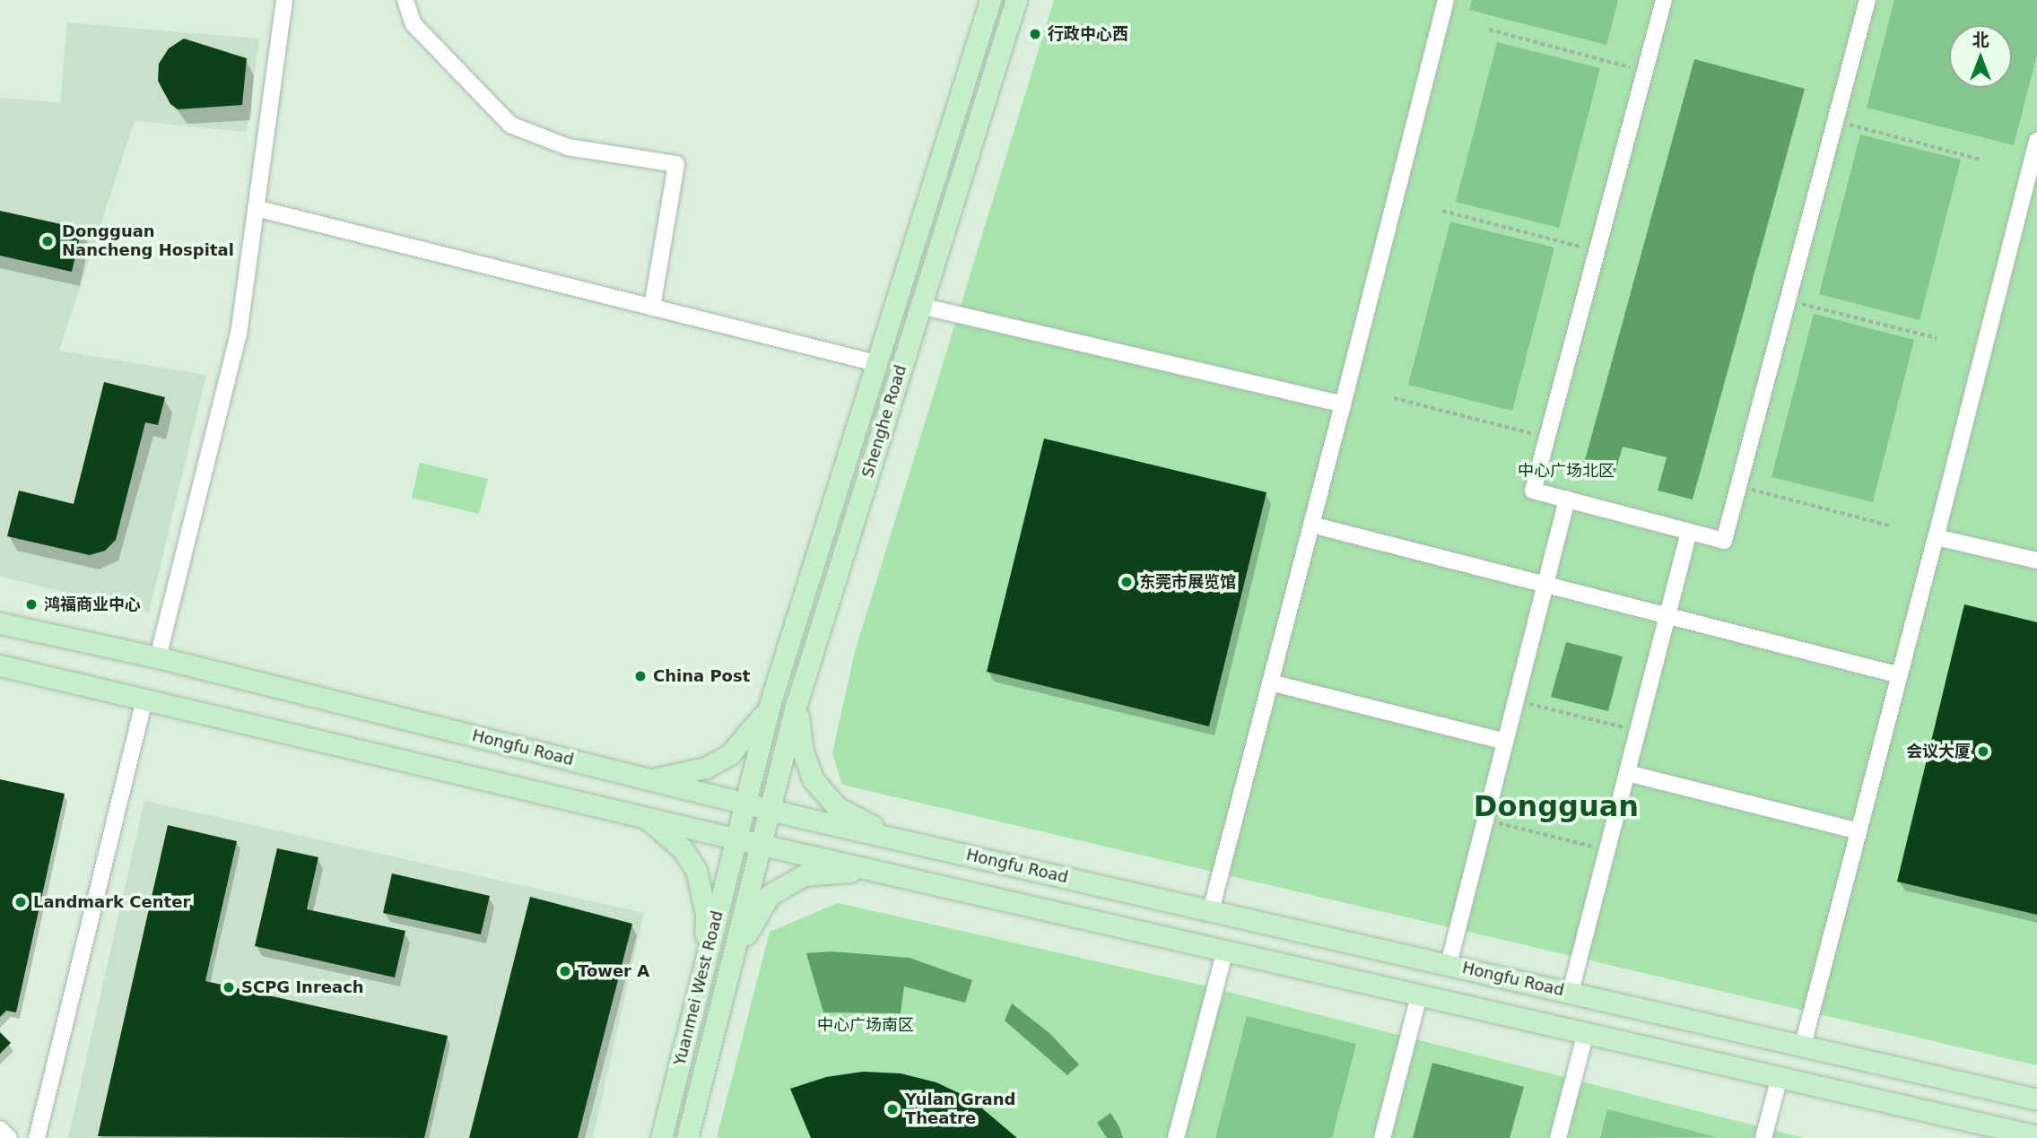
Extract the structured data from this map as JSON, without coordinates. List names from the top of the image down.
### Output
{
  "streets": {
    "main road": ["Shenghe Road", "Hongfu Road", "Yuanmei West Road"]
  },
  "crossings": [
    ["Shenghe Road", "Hongfu Road"],
    ["Shenghe Road", "Yuanmei West Road"]
  ],
  "districts": ["Dongguan"],
  "parks": ["中心广场北区", "中心广场南区"],
  "places": [
    "行政中心西",
    "Dongguan Nancheng Hospital",
    "东莞市展览馆",
    "鸿福商业中心",
    "China Post",
    "会议大厦",
    "Landmark Center",
    "Tower A",
    "SCPG Inreach",
    "Yulan Grand Theatre"
  ],
  "north": "top"
}
